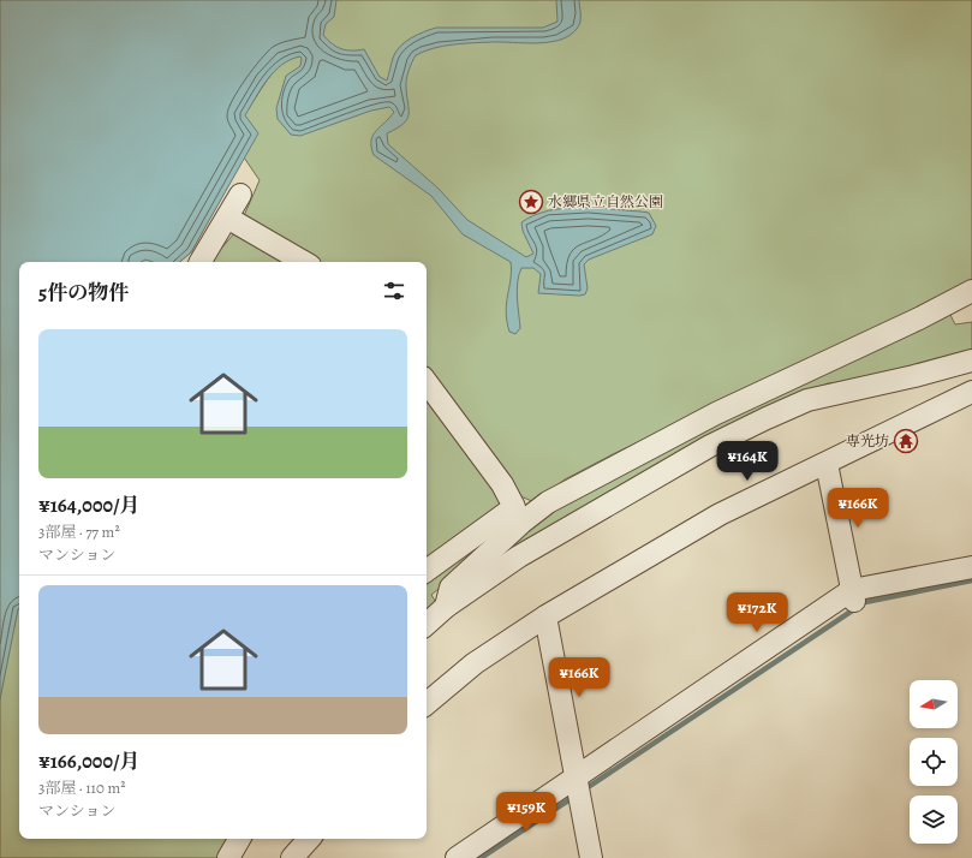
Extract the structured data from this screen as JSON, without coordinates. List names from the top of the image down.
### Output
{
  "places": {
    "place": ["水郷県立自然公園"],
    "temple": ["専光坊"]
  },
  "north": "left",
  "page": {
    "heading": "5件の物件",
    "list": [
      {
        "name": "¥164,000/月",
        "note": "3部屋 · 77 m² · マンション"
      },
      {
        "name": "¥166,000/月",
        "note": "3部屋 · 110 m² · マンション"
      }
    ],
    "price": [
      "¥164K",
      "¥166K",
      "¥172K",
      "¥166K",
      "¥159K"
    ]
  }
}
